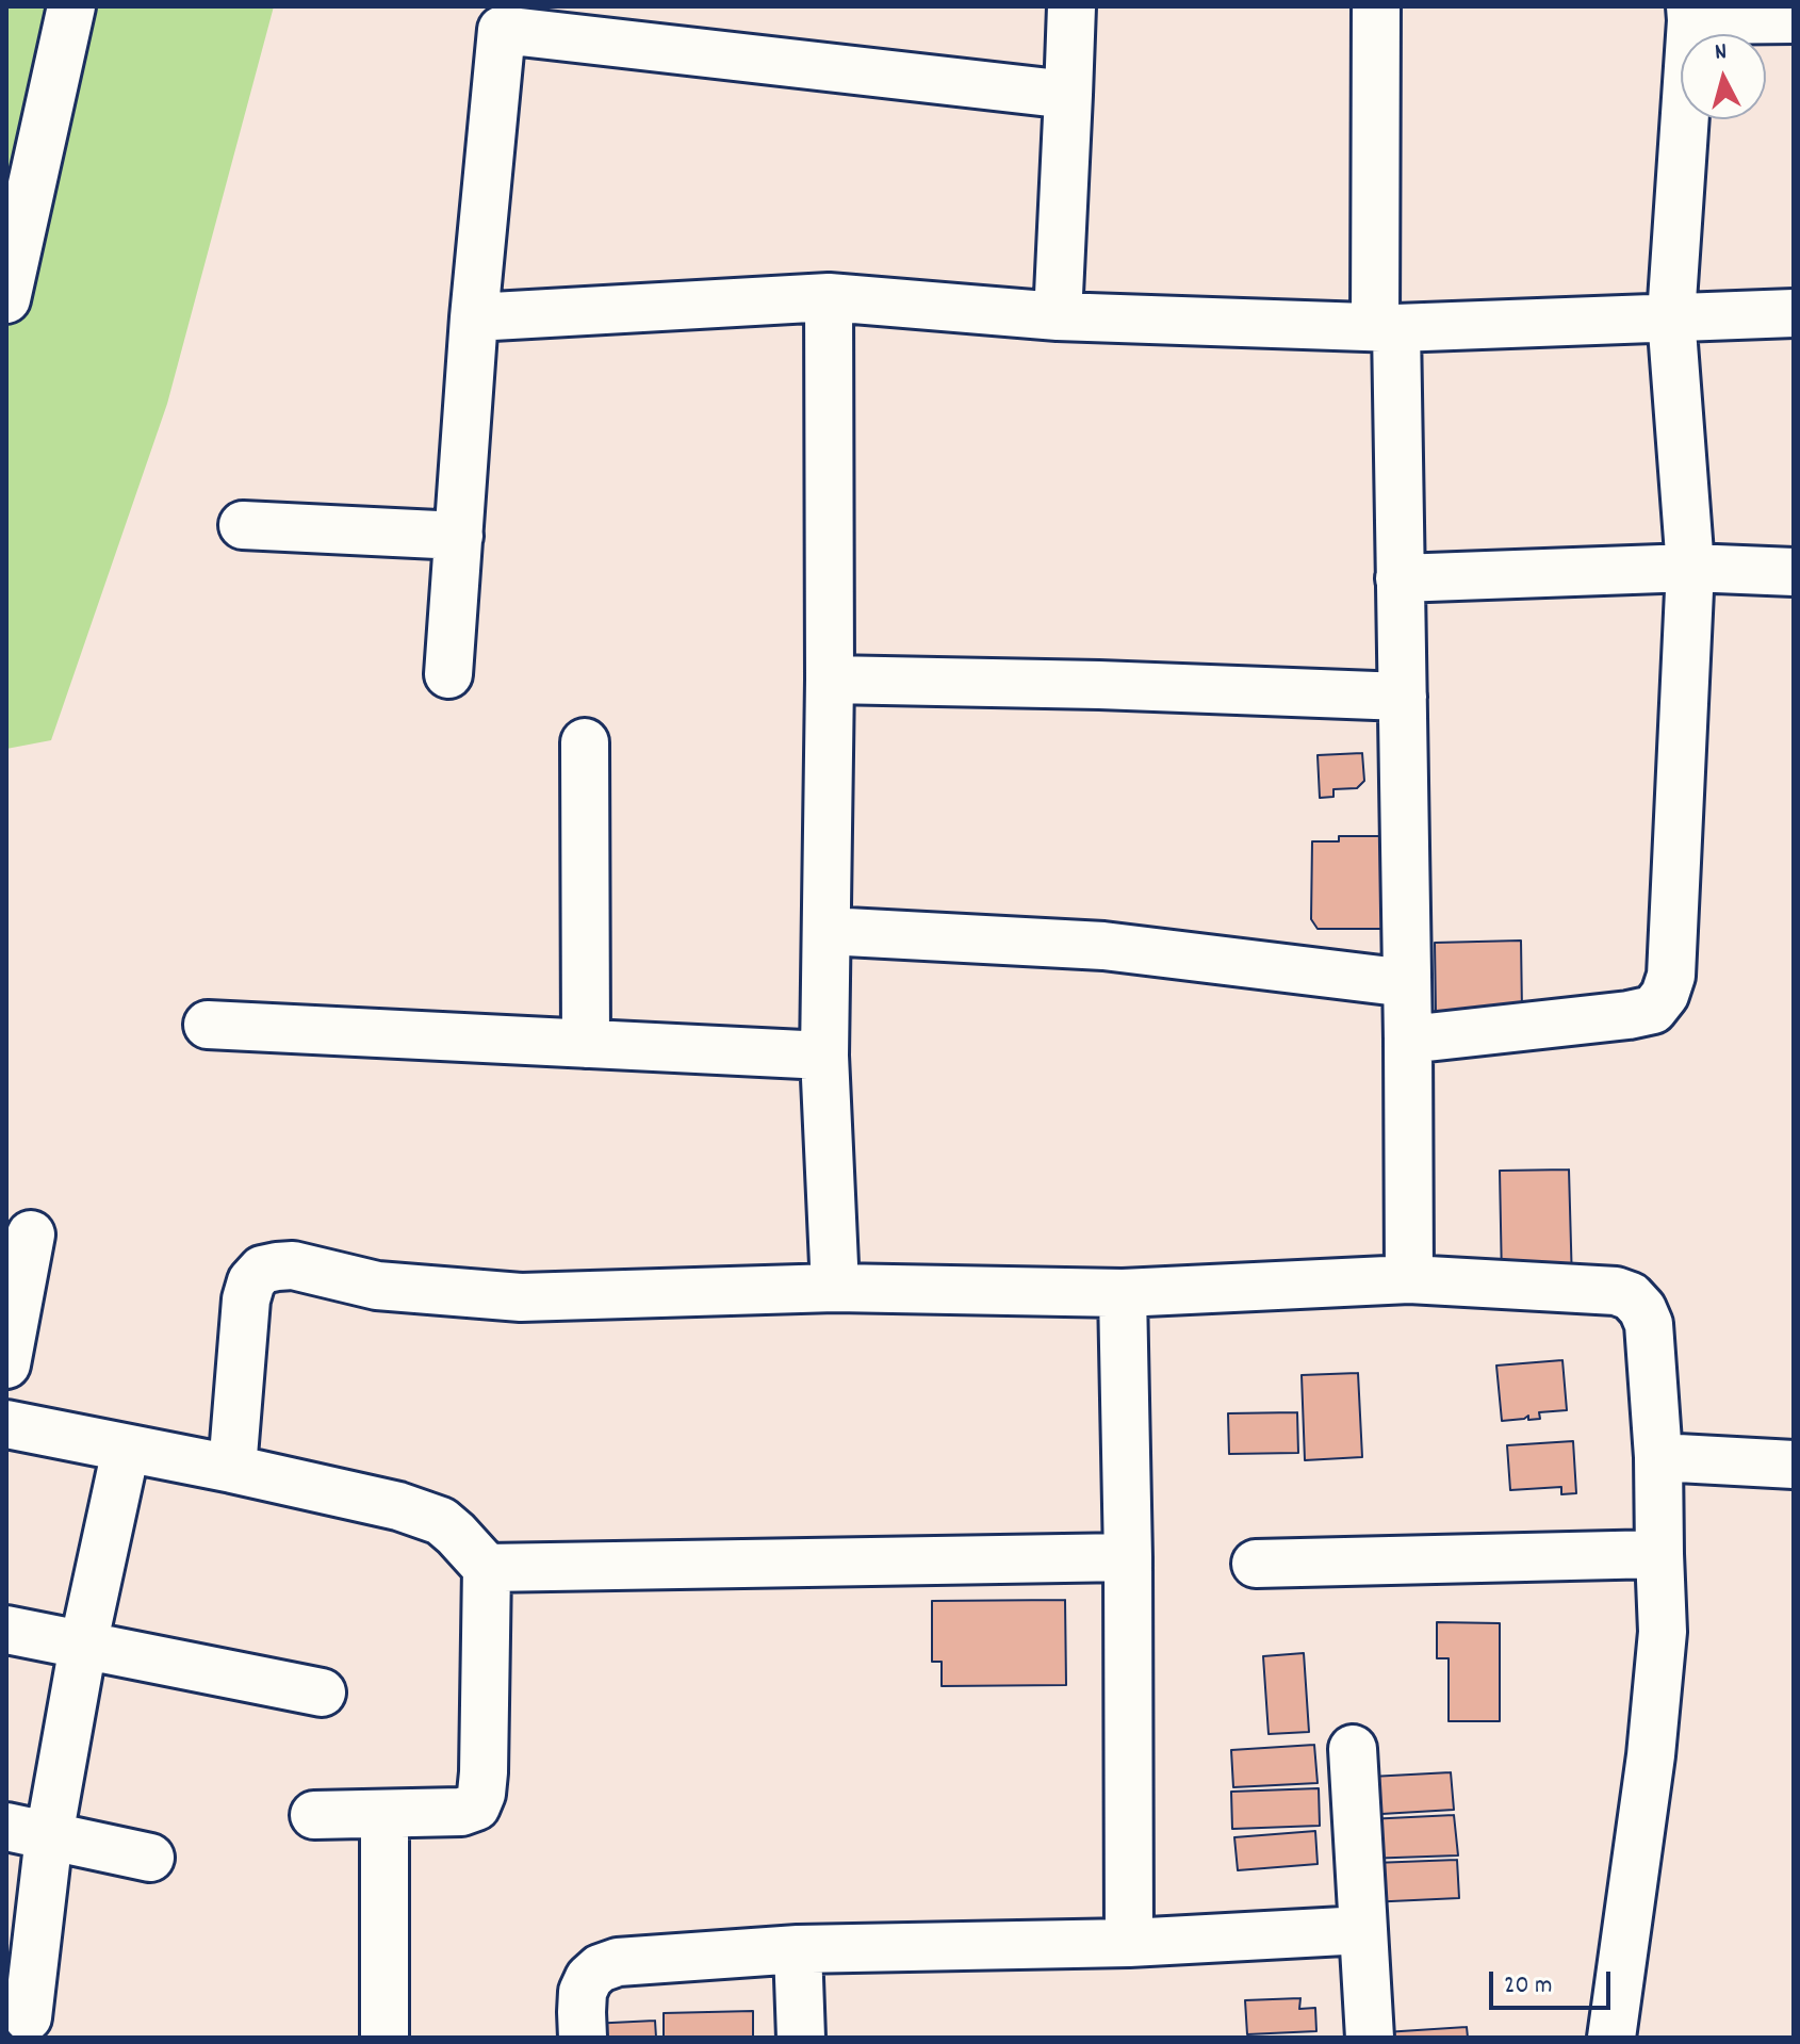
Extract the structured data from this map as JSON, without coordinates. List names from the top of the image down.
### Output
{
  "scale_bar": "20 m",
  "north": "top"
}
